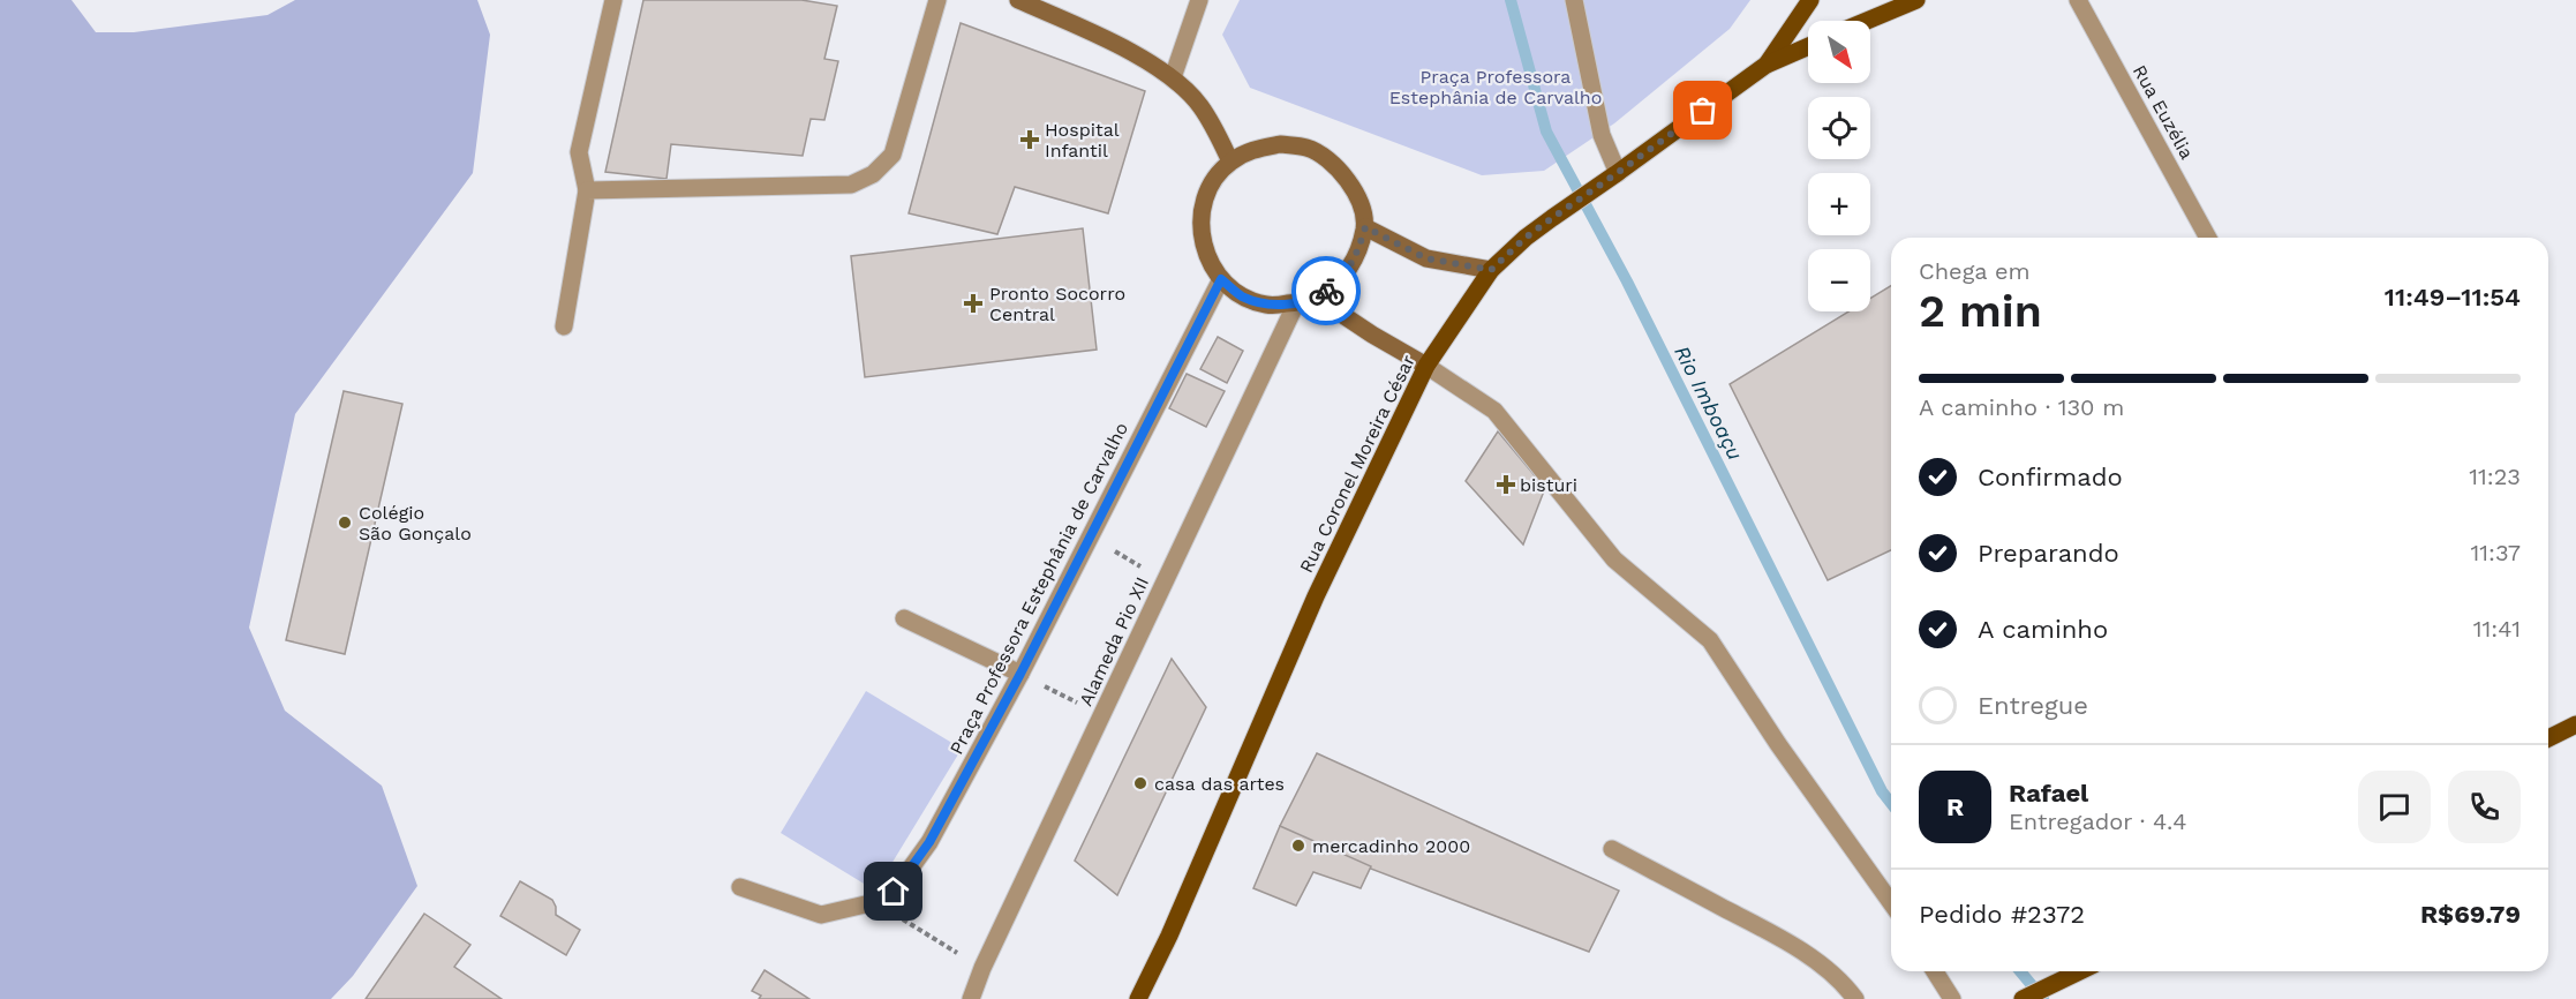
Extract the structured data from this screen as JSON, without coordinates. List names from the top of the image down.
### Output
{
  "streets": {
    "main road": ["Rua Coronel Moreira César"],
    "street": ["Rua Euzélia", "Praça Professora Estephânia de Carvalho", "Alameda Pio XII"]
  },
  "crossings": [
    ["Praça Professora Estephânia de Carvalho", "Alameda Pio XII"]
  ],
  "water": ["Rio Imboaçu"],
  "parks": ["Praça Professora Estephânia de Carvalho"],
  "places": {
    "health": ["Hospital Infantil", "Pronto Socorro Central", "bisturi"],
    "other": ["Colégio São Gonçalo", "casa das artes", "mercadinho 2000"]
  },
  "north": "bottom right",
  "page": {
    "map_buttons": ["+", "−"],
    "heading": ["2 min", "Chega em", "11:49–11:54"],
    "panel": [
      "Rafael",
      "Entregador · 4.4",
      "Pedido #2372",
      "R$69.79"
    ],
    "bar": "A caminho · 130 m",
    "list": [
      ["Confirmado", "11:23"],
      ["Preparando", "11:37"],
      ["A caminho", "11:41"],
      "Entregue"
    ],
    "round": "R"
  }
}
